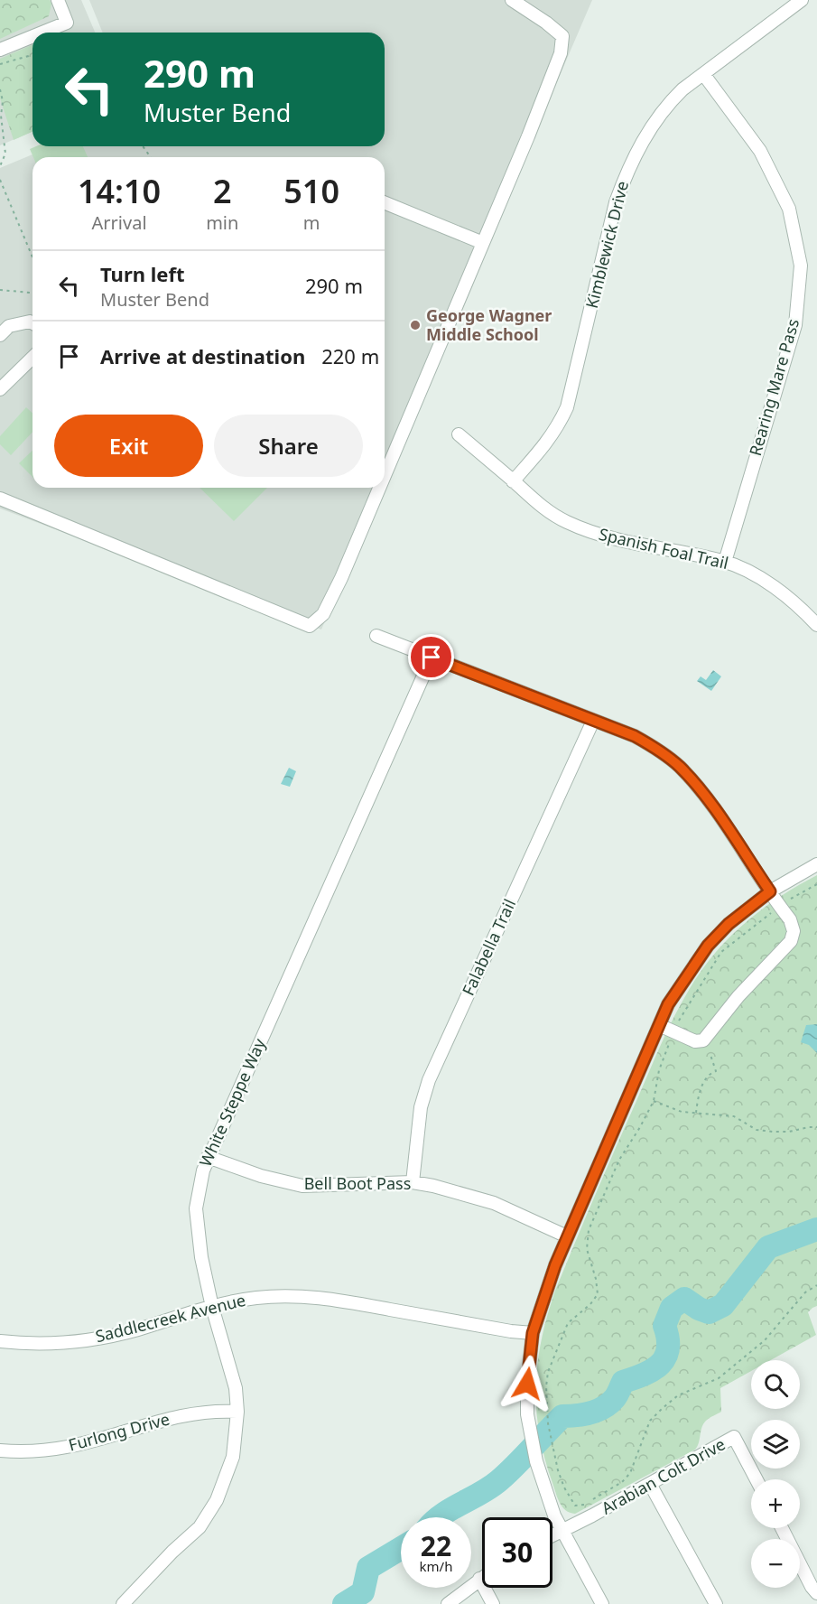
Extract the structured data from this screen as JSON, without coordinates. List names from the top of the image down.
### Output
{
  "streets": {
    "street": [
      "Kimblewick Drive",
      "Rearing Mare Pass",
      "Spanish Foal Trail",
      "Falabella Trail",
      "White Steppe Way",
      "Bell Boot Pass",
      "Saddlecreek Avenue",
      "Furlong Drive",
      "Arabian Colt Drive"
    ]
  },
  "crossings": [
    ["Kimblewick Drive", "Rearing Mare Pass"],
    ["Kimblewick Drive", "Spanish Foal Trail"],
    ["Rearing Mare Pass", "Spanish Foal Trail"],
    ["Falabella Trail", "Bell Boot Pass"],
    ["White Steppe Way", "Bell Boot Pass"],
    ["White Steppe Way", "Saddlecreek Avenue"],
    ["White Steppe Way", "Furlong Drive"]
  ],
  "places": ["George Wagner Middle School"],
  "page": {
    "turn": ["290 m", "Muster Bend"],
    "eta": [
      "14:10",
      "Arrival",
      "2",
      "min",
      "510",
      "m"
    ],
    "list": [
      {
        "name": "Turn left",
        "note": "Muster Bend",
        "value": "290 m"
      },
      {
        "name": "Arrive at destination",
        "value": "220 m"
      }
    ],
    "buttons": ["Exit", "Share"],
    "map_buttons": ["+", "−"],
    "speed": "22 km/h",
    "limit": "30"
  }
}
